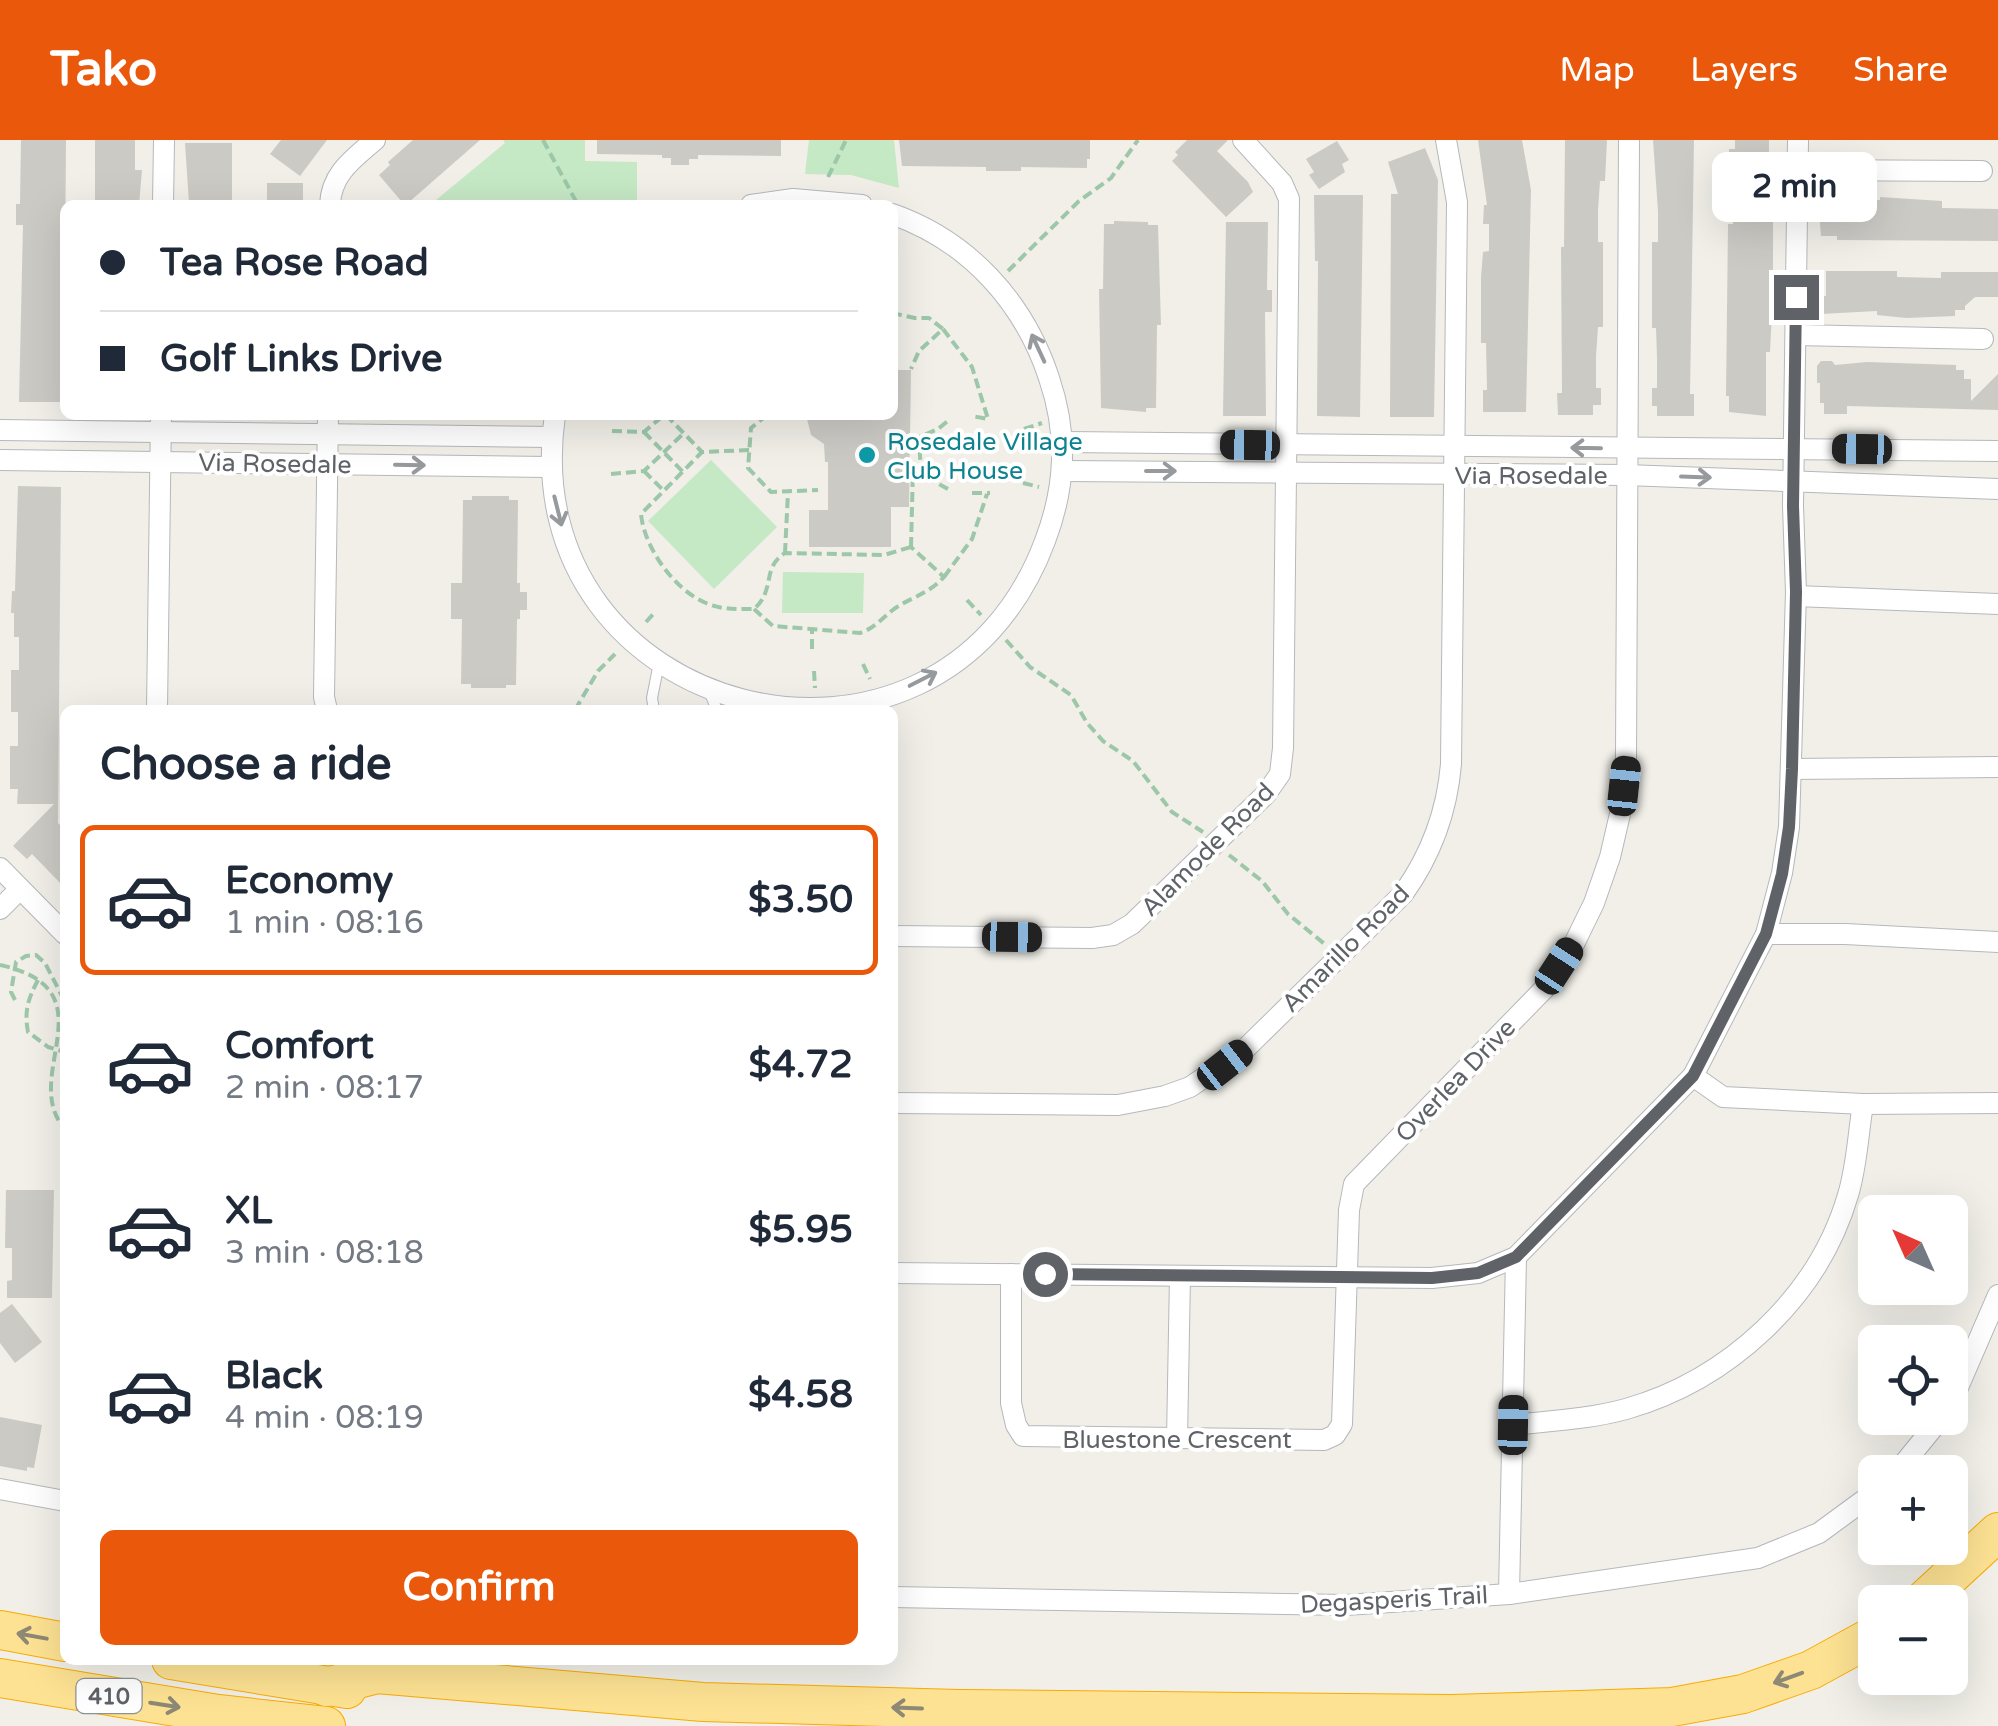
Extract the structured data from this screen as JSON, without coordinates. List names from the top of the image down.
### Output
{
  "streets": {
    "highway": ["410"],
    "street": [
      "Via Rosedale",
      "Alamode Road",
      "Amarillo Road",
      "Overlea Drive",
      "Bluestone Crescent",
      "Degasperis Trail"
    ]
  },
  "crossings": [
    ["Via Rosedale", "Alamode Road"],
    ["Via Rosedale", "Amarillo Road"],
    ["Via Rosedale", "Overlea Drive"],
    ["Overlea Drive", "Bluestone Crescent"]
  ],
  "places": ["Rosedale Village Club House"],
  "north": "top left",
  "page": {
    "header": "Tako",
    "nav": ["Map", "Layers", "Share"],
    "bubble": "2 min",
    "banner": ["Tea Rose Road", "Golf Links Drive"],
    "heading": "Choose a ride",
    "list": [
      {
        "name": "Economy",
        "note": "1 min · 08:16",
        "value": "$3.50"
      },
      {
        "name": "Comfort",
        "note": "2 min · 08:17",
        "value": "$4.72"
      },
      {
        "name": "XL",
        "note": "3 min · 08:18",
        "value": "$5.95"
      },
      {
        "name": "Black",
        "note": "4 min · 08:19",
        "value": "$4.58"
      }
    ],
    "map_buttons": ["+", "−"],
    "buttons": "Confirm"
  }
}
